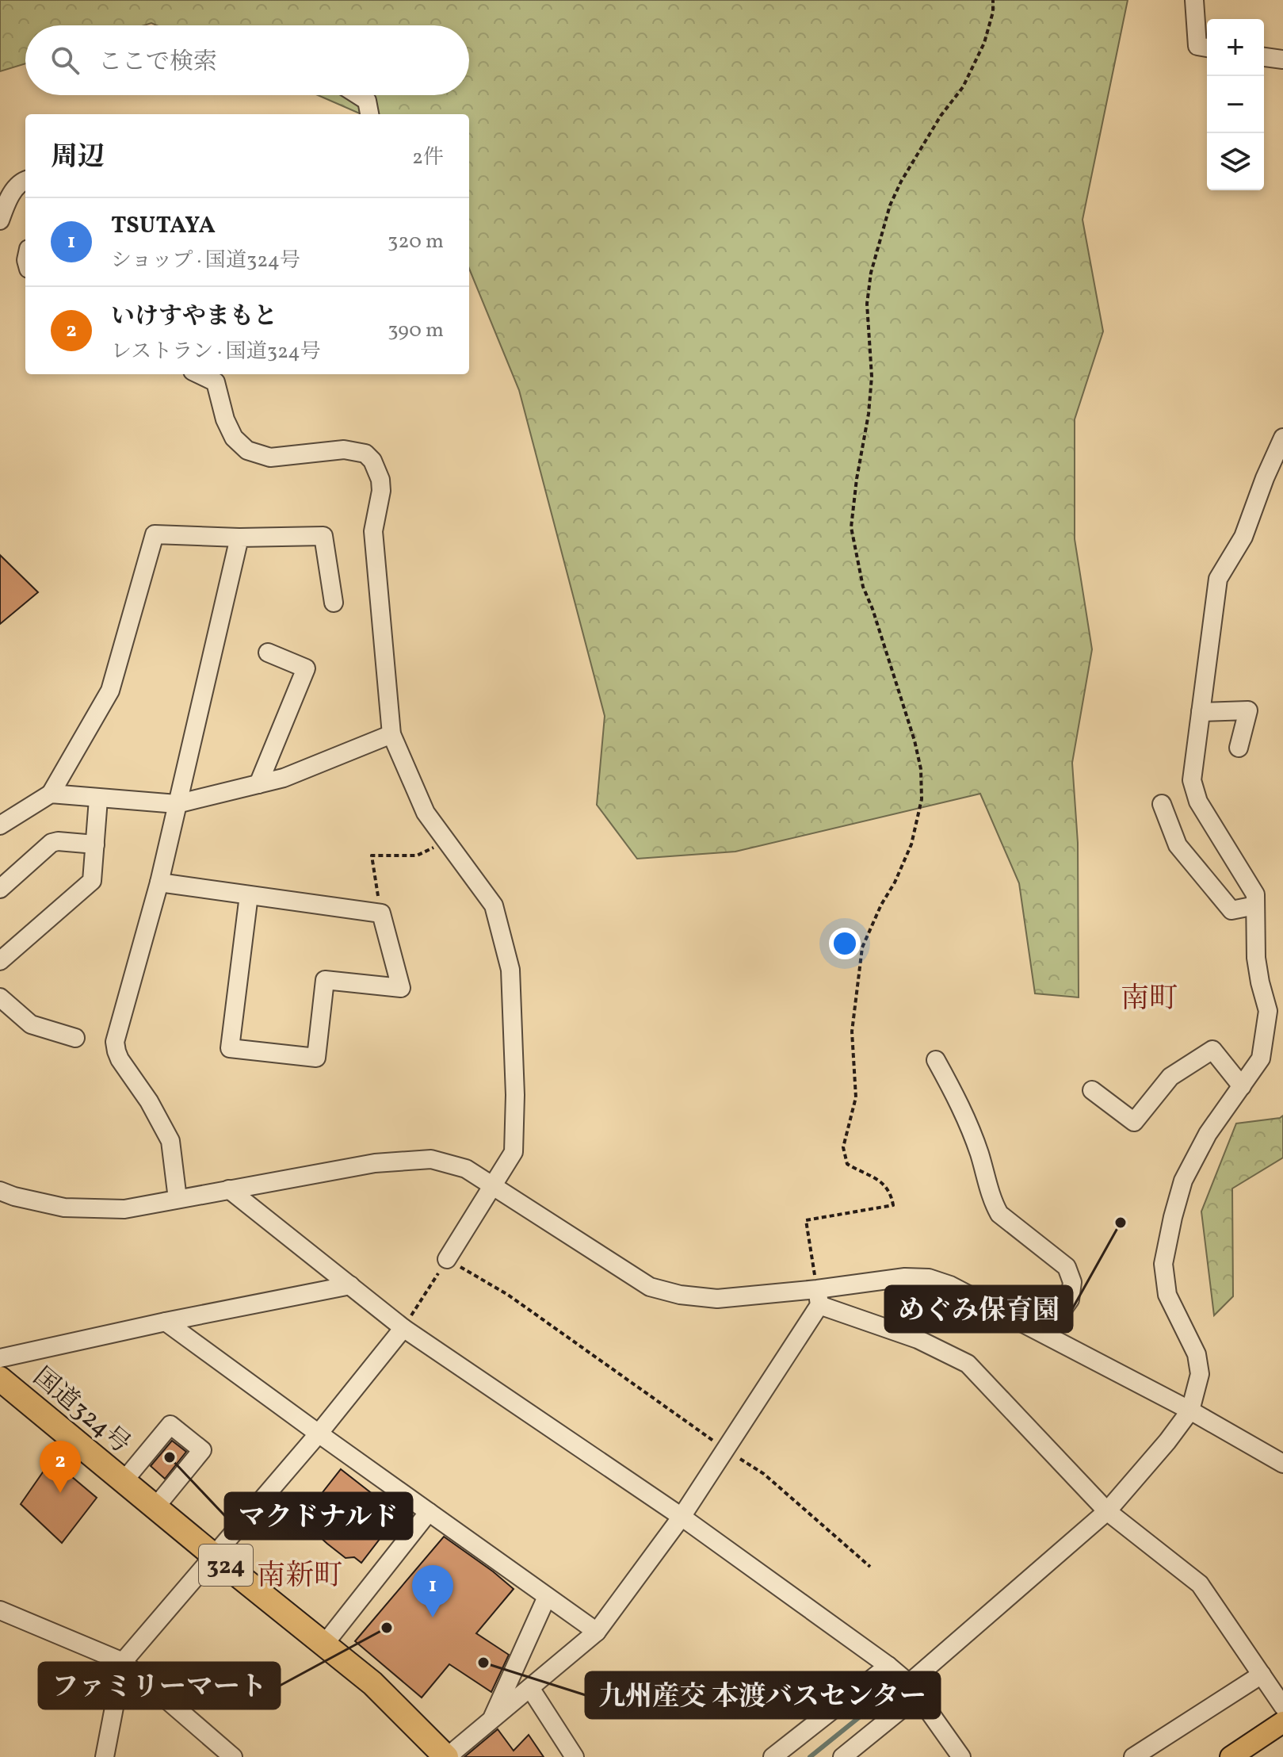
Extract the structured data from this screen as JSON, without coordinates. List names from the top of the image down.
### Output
{
  "streets": {
    "highway": ["国道324号", "324"]
  },
  "districts": ["南町", "南新町"],
  "places": [
    "めぐみ保育園",
    "マクドナルド",
    "ファミリーマート",
    "九州産交 本渡バスセンター"
  ],
  "page": {
    "map_buttons": ["+", "−"],
    "search": "ここで検索",
    "heading": ["周辺", "2件"],
    "list": [
      {
        "mark": "1",
        "name": "TSUTAYA",
        "note": "ショップ · 国道324号",
        "value": "320 m"
      },
      {
        "mark": "2",
        "name": "いけすやまもと",
        "note": "レストラン · 国道324号",
        "value": "390 m"
      }
    ],
    "pins": ["2", "1"]
  }
}
